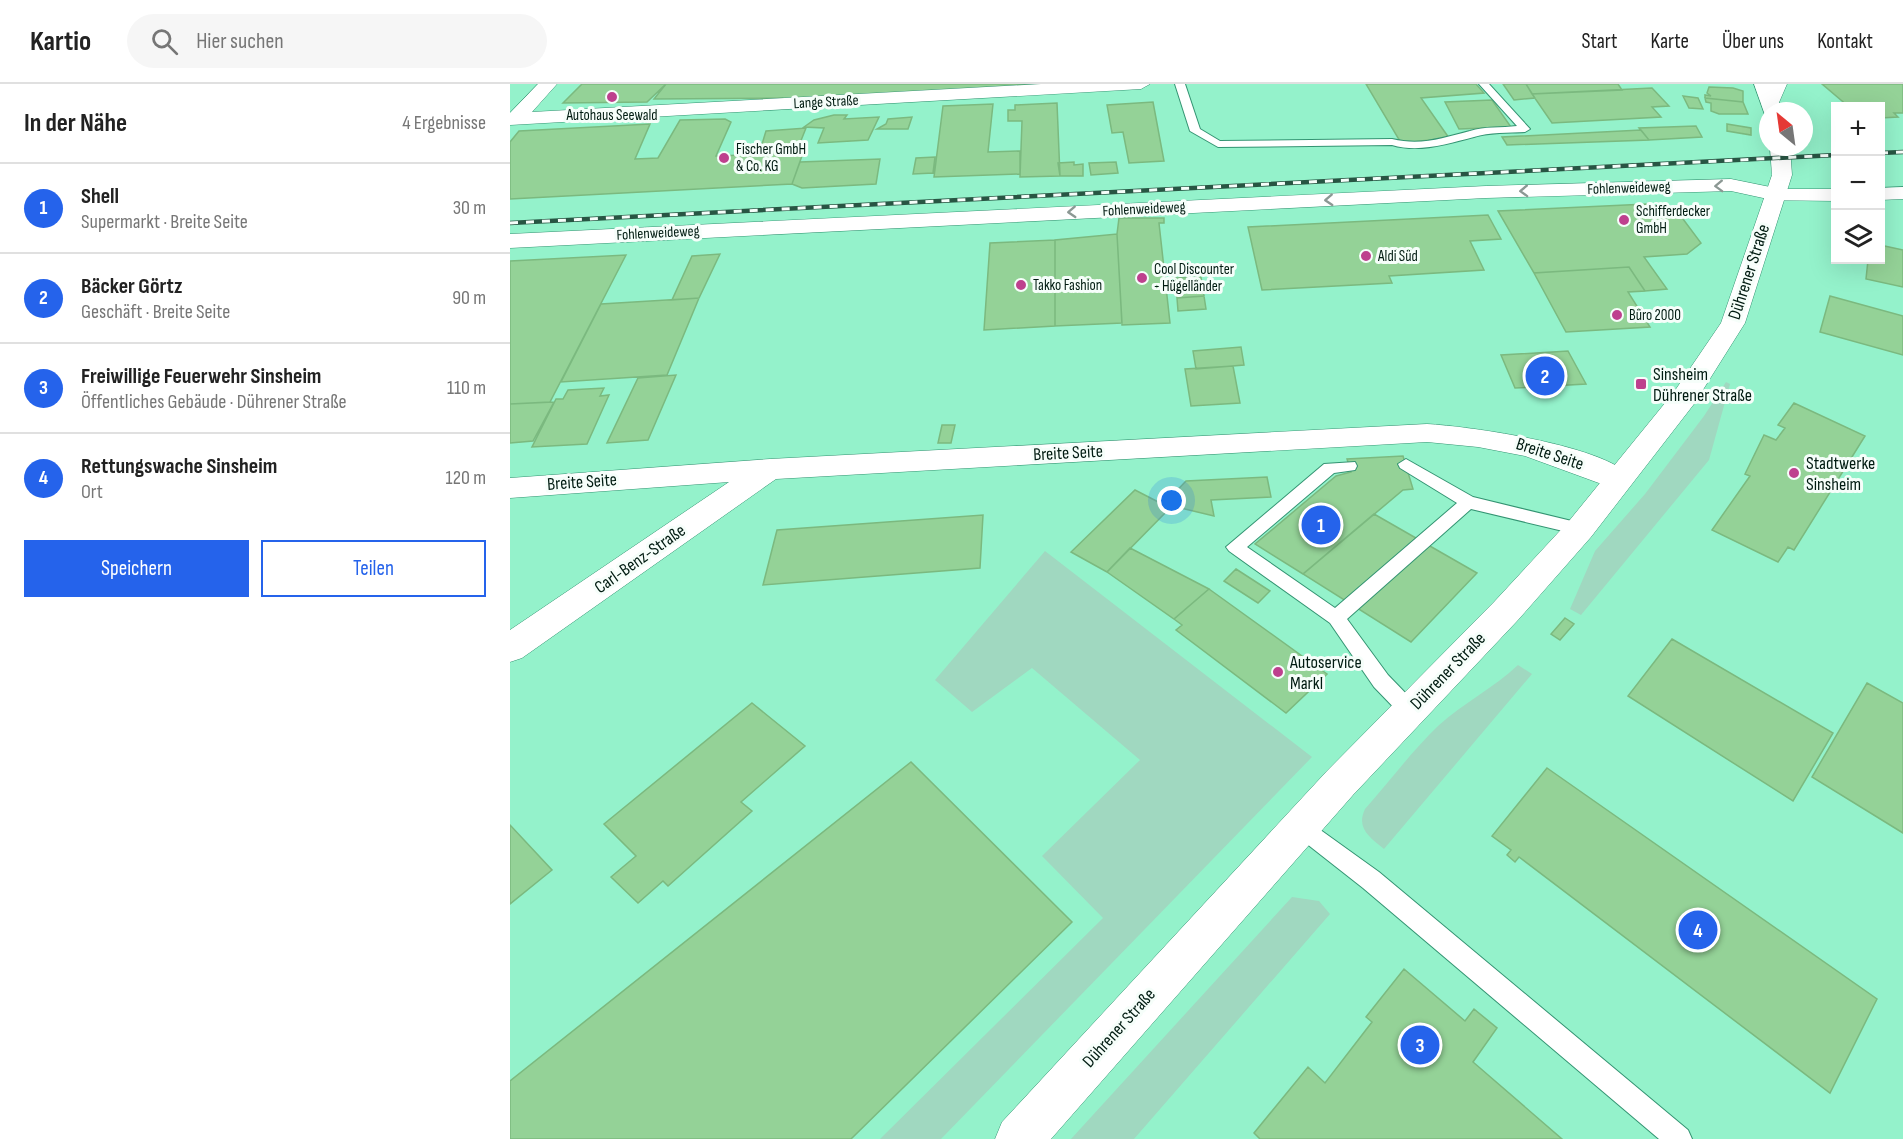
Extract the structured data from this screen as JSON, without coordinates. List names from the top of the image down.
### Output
{
  "streets": {
    "street": [
      "Lange Straße",
      "Fohlenweideweg",
      "Dührener Straße",
      "Breite Seite",
      "Carl-Benz-Straße"
    ]
  },
  "crossings": [
    ["Fohlenweideweg", "Dührener Straße"],
    ["Dührener Straße", "Breite Seite"],
    ["Breite Seite", "Carl-Benz-Straße"]
  ],
  "one_way": ["Fohlenweideweg"],
  "places": {
    "other": [
      "Autohaus Seewald",
      "Fischer GmbH & Co. KG",
      "Schifferdecker GmbH",
      "Aldi Süd",
      "Cool Discounter - Hügelländer",
      "Takko Fashion",
      "Büro 2000",
      "Stadtwerke Sinsheim",
      "Autoservice Markl"
    ],
    "transit": ["Sinsheim Dührener Straße"]
  },
  "north": "top left",
  "page": {
    "header": "Kartio",
    "search": "Hier suchen",
    "nav": [
      "Start",
      "Karte",
      "Über uns",
      "Kontakt"
    ],
    "heading": ["In der Nähe", "4 Ergebnisse"],
    "map_buttons": ["+", "−"],
    "list": [
      {
        "mark": "1",
        "name": "Shell",
        "note": "Supermarkt · Breite Seite",
        "value": "30 m"
      },
      {
        "mark": "2",
        "name": "Bäcker Görtz",
        "note": "Geschäft · Breite Seite",
        "value": "90 m"
      },
      {
        "mark": "3",
        "name": "Freiwillige Feuerwehr Sinsheim",
        "note": "Öffentliches Gebäude · Dührener Straße",
        "value": "110 m"
      },
      {
        "mark": "4",
        "name": "Rettungswache Sinsheim",
        "note": "Ort",
        "value": "120 m"
      }
    ],
    "pins": [
      "2",
      "1",
      "4",
      "3"
    ],
    "buttons": ["Speichern", "Teilen"]
  }
}
